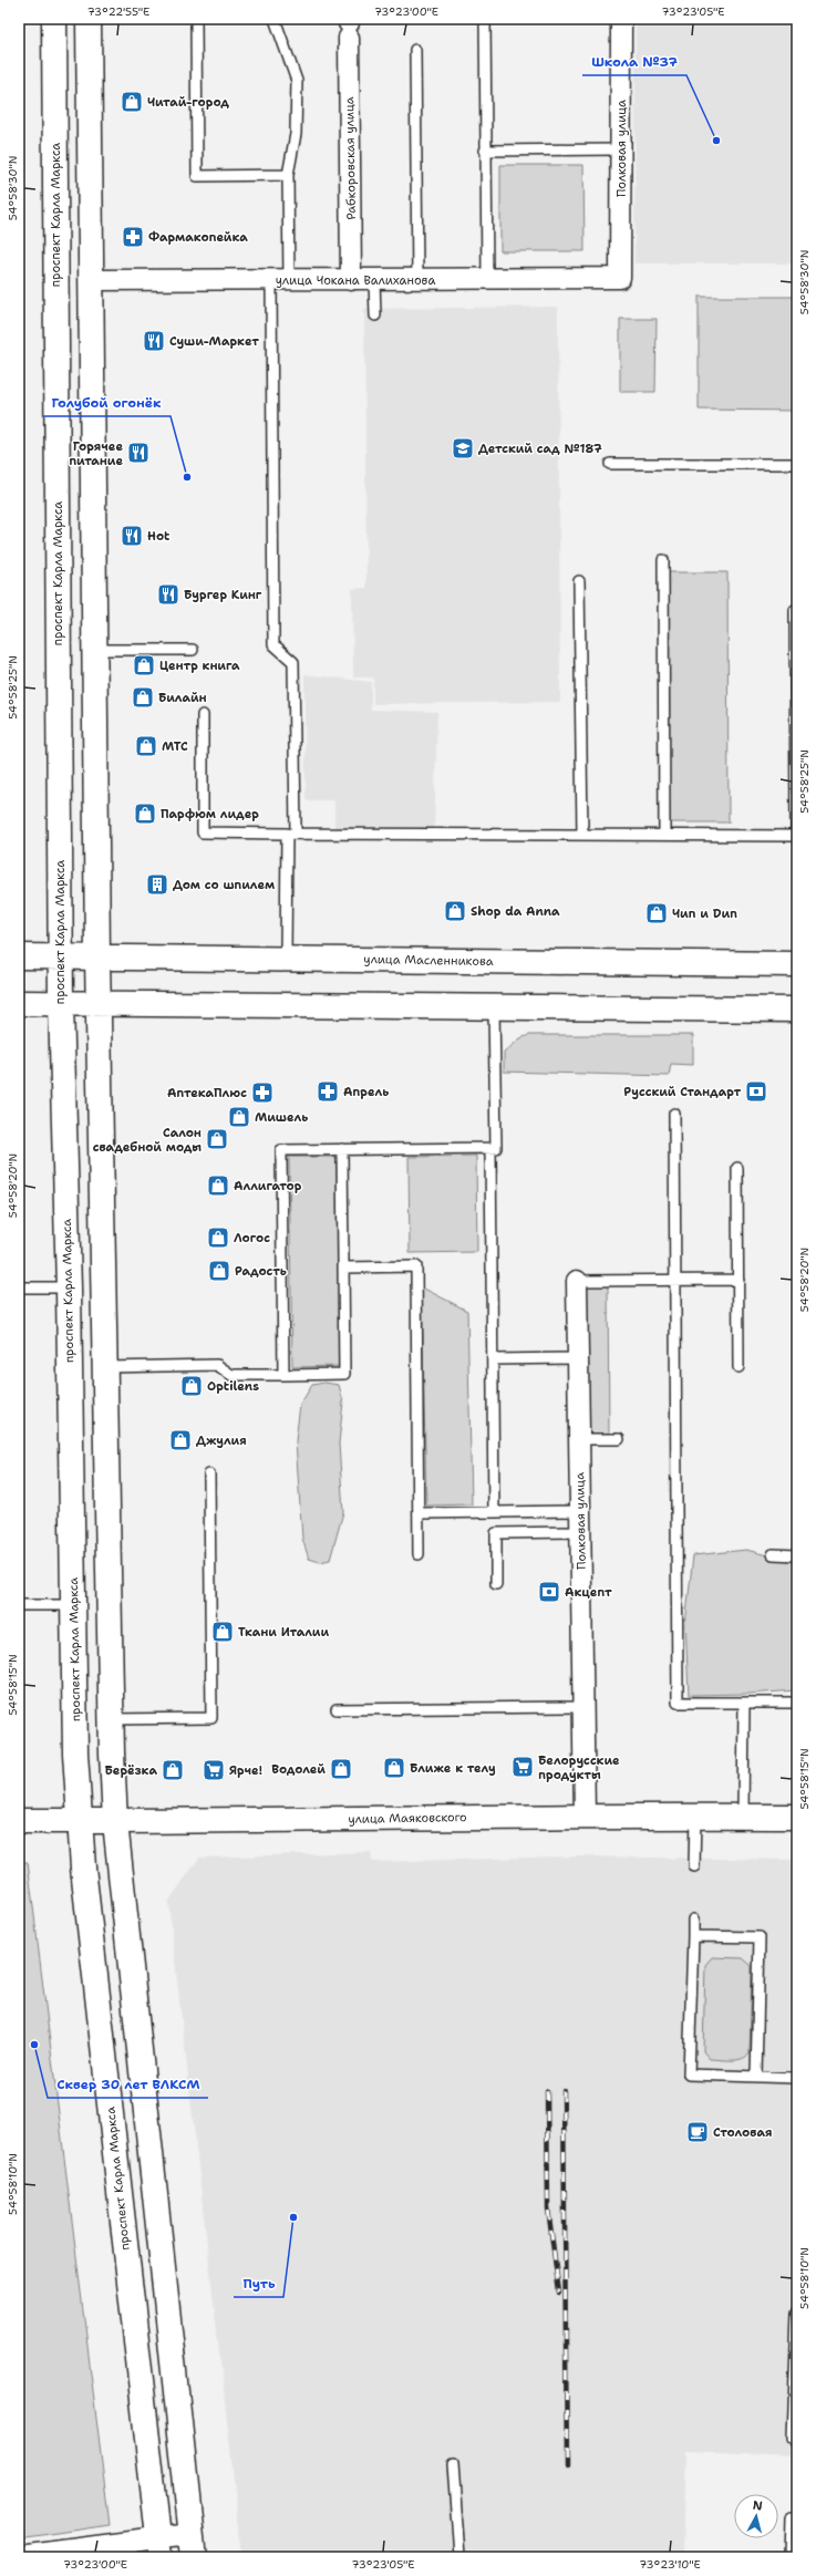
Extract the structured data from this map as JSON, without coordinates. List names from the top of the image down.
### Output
{
  "streets": {
    "main road": ["проспект Карла Маркса", "улица Масленникова", "улица Маяковского"],
    "street": ["Полковая улица", "Рабкоровская улица", "улица Чокана Валиханова"]
  },
  "crossings": [
    ["Полковая улица", "улица Чокана Валиханова"],
    ["Полковая улица", "улица Маяковского"],
    ["Рабкоровская улица", "улица Чокана Валиханова"],
    ["проспект Карла Маркса", "улица Масленникова"],
    ["проспект Карла Маркса", "улица Маяковского"]
  ],
  "places": {
    "shop": [
      "Читай-город",
      "Центр книга",
      "Билайн",
      "МТС",
      "Парфюм лидер",
      "Shop da Anna",
      "Чип и Dип",
      "Мишель",
      "Салон свадебной моды",
      "Аллигатор",
      "Логос",
      "Радость",
      "Optilens",
      "Джулия",
      "Ткани Италии",
      "Ближе к телу",
      "Водолей",
      "Берёзка"
    ],
    "other": [
      "Школа №37",
      "Голубой огонёк",
      "Сквер 30 лет ВЛКСМ",
      "Путь"
    ],
    "pharmacy": ["Фармакопейка", "Апрель", "АптекаПлюс"],
    "restaurant": [
      "Суши-Маркет",
      "Горячее питание",
      "Hot",
      "Бургер Кинг"
    ],
    "school or university": ["Детский сад №187"],
    "building": ["Дом со шпилем"],
    "bank": ["Русский Стандарт", "Акцепт"],
    "supermarket": ["Белорусские продукты", "Ярче!"],
    "cafe": ["Столовая"]
  },
  "north": "top",
  "coordinates": [
    "73°22'55\"E",
    "73°23'00\"E",
    "73°23'05\"E",
    "54°58'30\"N",
    "54°58'25\"N",
    "54°58'20\"N",
    "54°58'15\"N",
    "54°58'10\"N",
    "73°23'10\"E"
  ]
}
